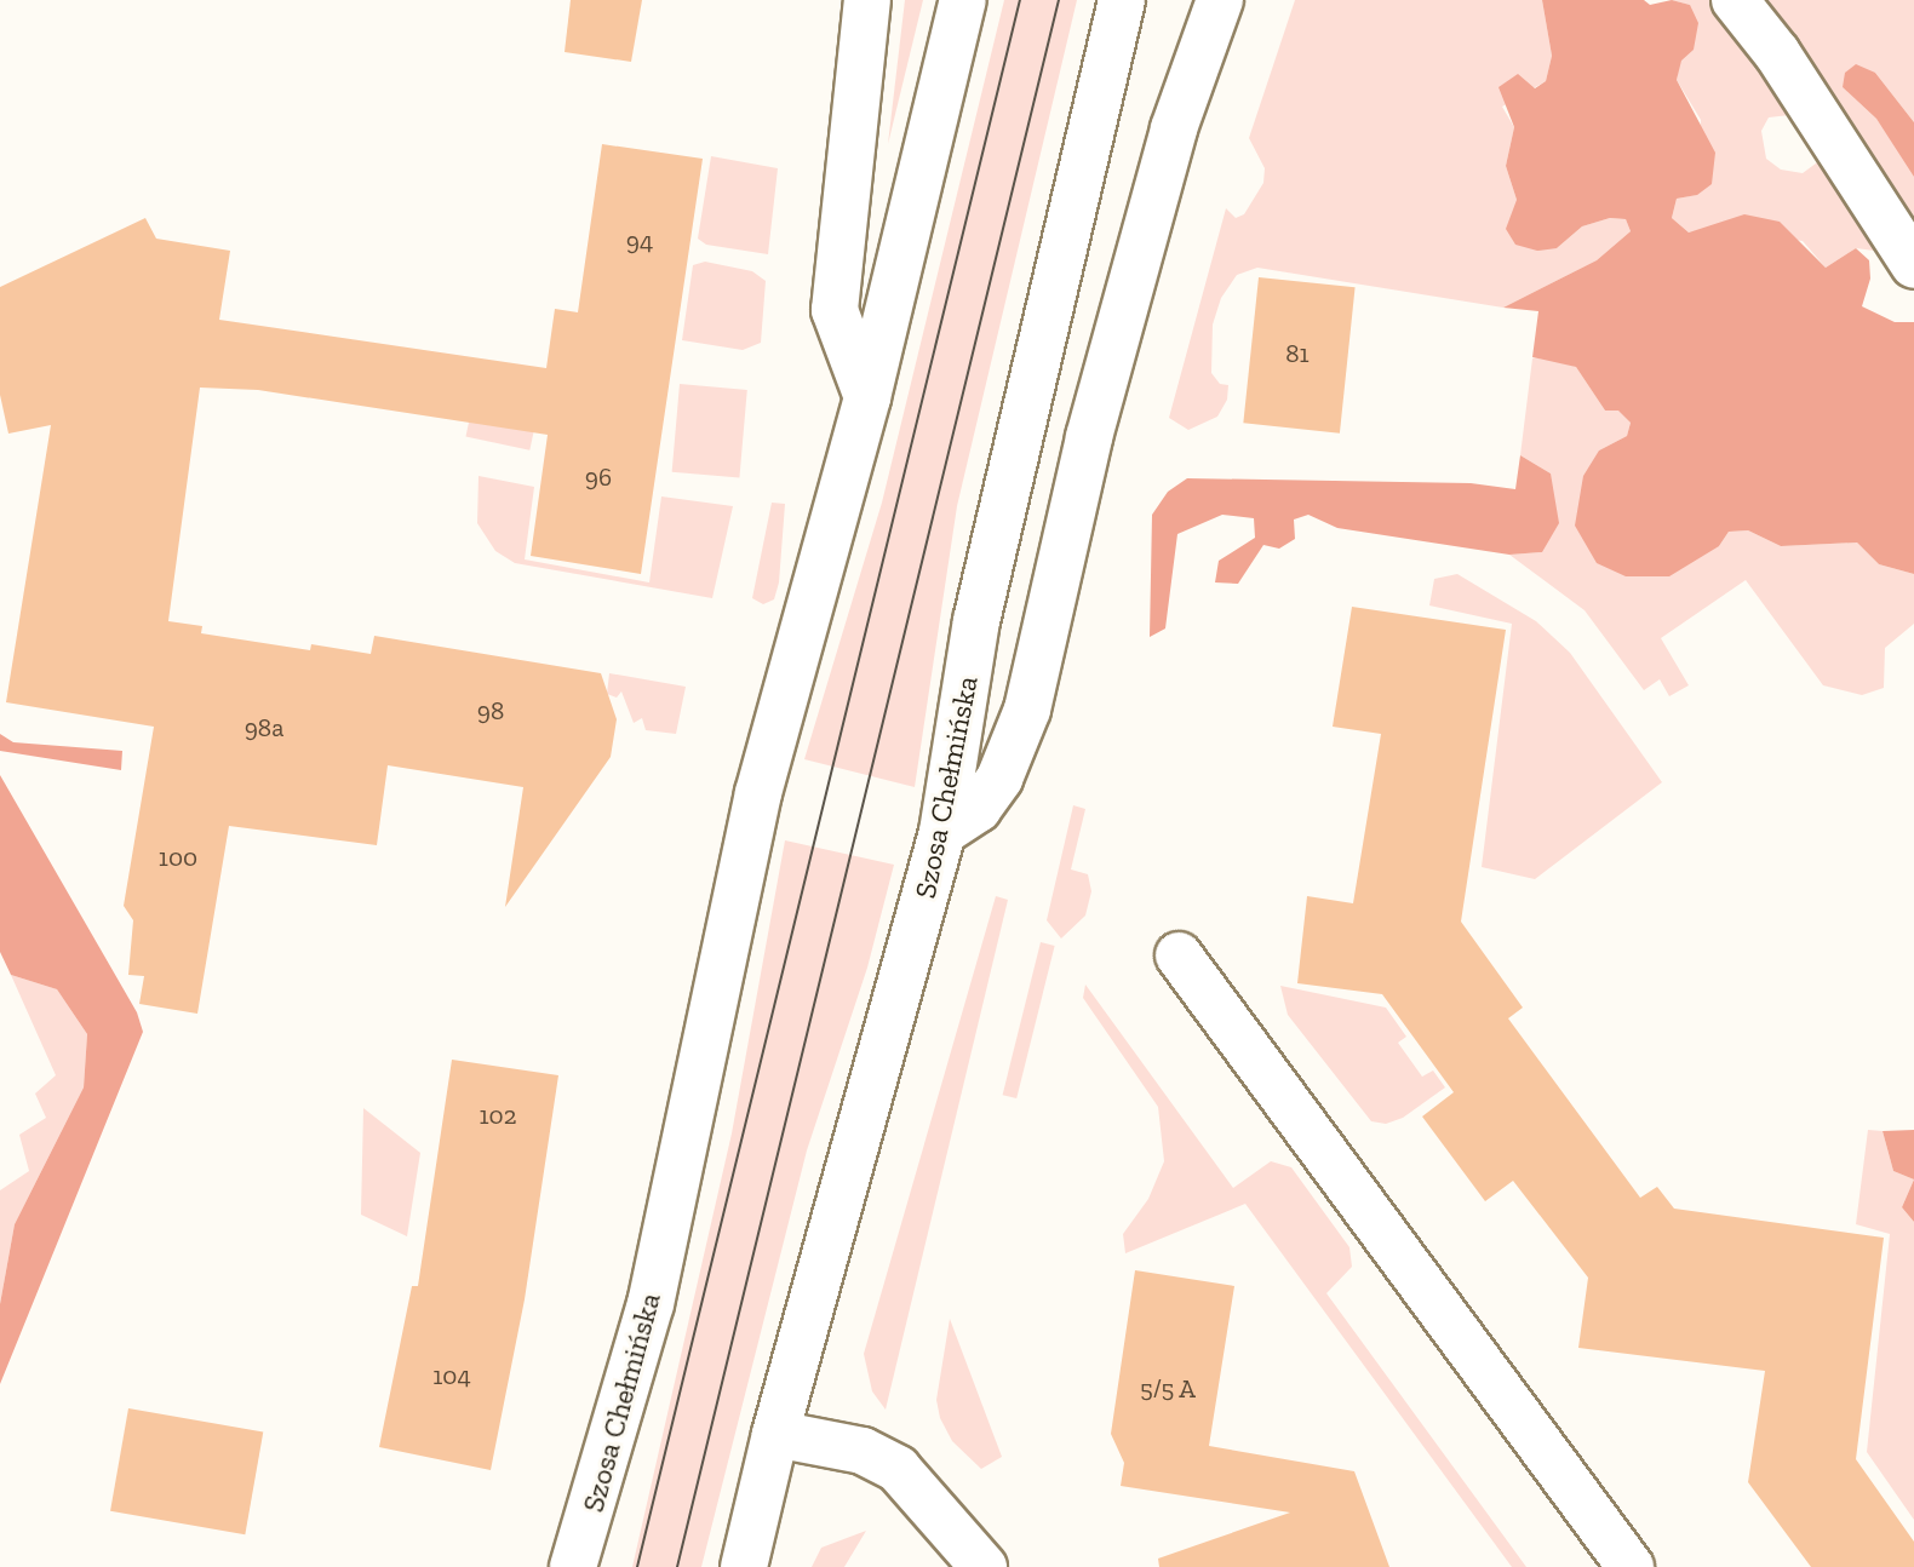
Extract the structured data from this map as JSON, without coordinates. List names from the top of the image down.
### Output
{
  "streets": {
    "main road": ["Szosa Chełmińska"]
  },
  "house_numbers": [
    "94",
    "81",
    "96",
    "98",
    "98a",
    "100",
    "102",
    "104",
    "5/5 A"
  ]
}
